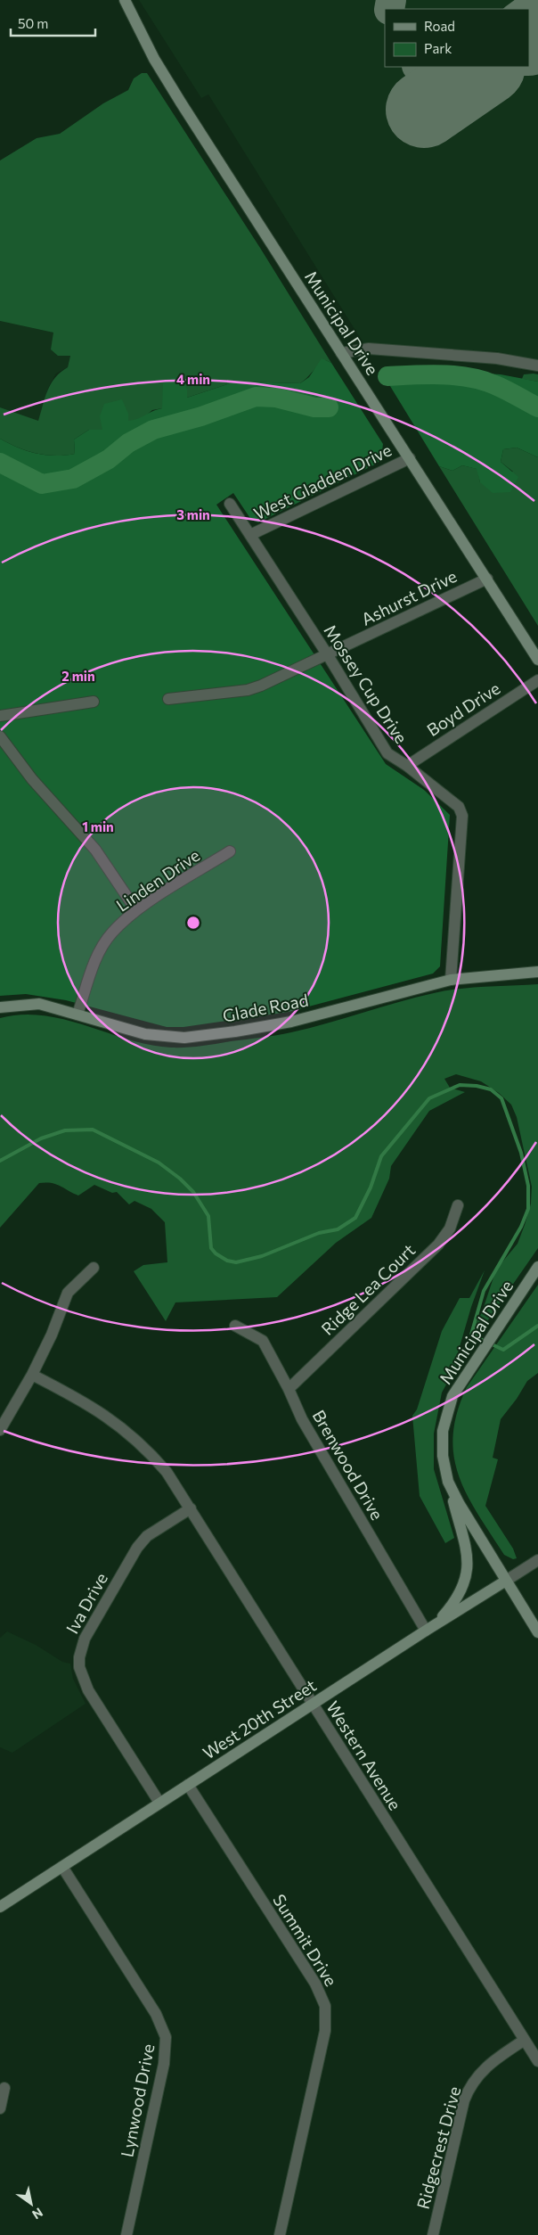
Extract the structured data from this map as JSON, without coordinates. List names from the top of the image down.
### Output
{
  "streets": {
    "main road": ["Municipal Drive", "Glade Road", "West 20th Street"],
    "street": [
      "West Gladden Drive",
      "Ashurst Drive",
      "Mossey Cup Drive",
      "Boyd Drive",
      "Linden Drive",
      "Ridge Lea Court",
      "Brenwood Drive",
      "Iva Drive",
      "Western Avenue",
      "Summit Drive",
      "Lynwood Drive",
      "Ridgecrest Drive"
    ]
  },
  "crossings": [
    ["Municipal Drive", "West Gladden Drive"],
    ["Municipal Drive", "Ashurst Drive"],
    ["Municipal Drive", "West 20th Street"],
    ["West Gladden Drive", "Mossey Cup Drive"],
    ["Ashurst Drive", "Mossey Cup Drive"],
    ["Mossey Cup Drive", "Boyd Drive"],
    ["Mossey Cup Drive", "Glade Road"],
    ["Linden Drive", "Glade Road"],
    ["Ridge Lea Court", "Brenwood Drive"],
    ["Brenwood Drive", "West 20th Street"],
    ["Iva Drive", "West 20th Street"],
    ["Iva Drive", "Western Avenue"],
    ["West 20th Street", "Western Avenue"],
    ["West 20th Street", "Summit Drive"],
    ["West 20th Street", "Lynwood Drive"],
    ["Western Avenue", "Ridgecrest Drive"]
  ],
  "legend": ["Road", "Park"],
  "scale_bar": "50 m",
  "north": "bottom right",
  "rings": [
    "4 min",
    "3 min",
    "2 min",
    "1 min"
  ]
}
